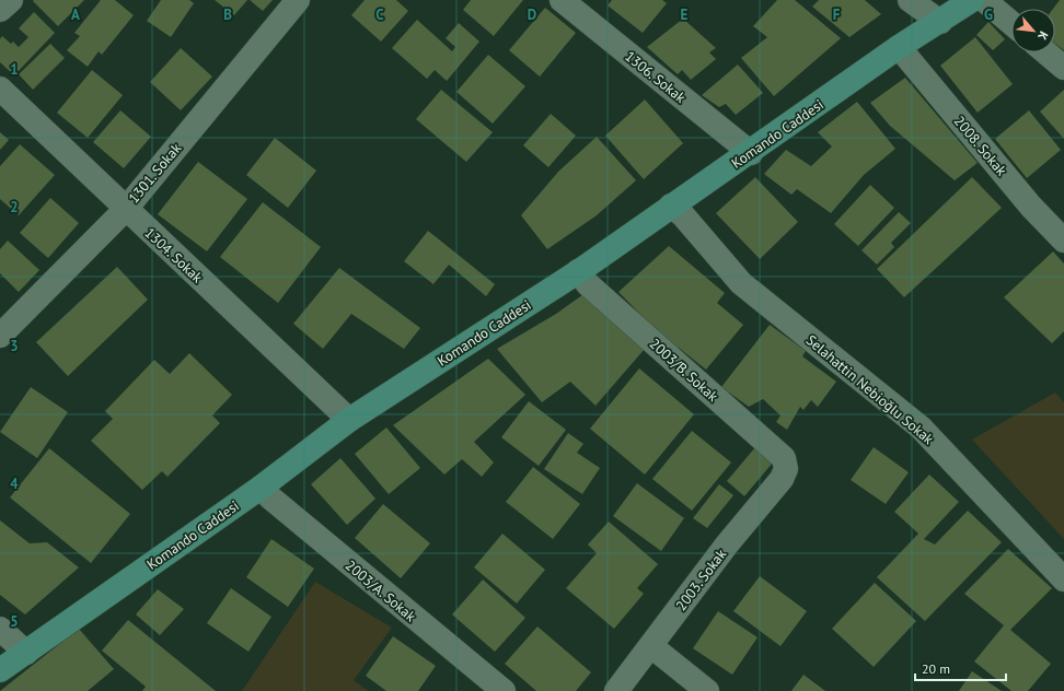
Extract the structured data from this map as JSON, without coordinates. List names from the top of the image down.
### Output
{
  "streets": {
    "main road": ["Komando Caddesi"],
    "street": [
      "1306. Sokak",
      "2008. Sokak",
      "1301. Sokak",
      "1304. Sokak",
      "2003/B. Sokak",
      "Selahattin Nebioğlu Sokak",
      "2003. Sokak",
      "2003/A. Sokak"
    ]
  },
  "crossings": [
    ["1306. Sokak", "Komando Caddesi"],
    ["Komando Caddesi", "2008. Sokak"],
    ["Komando Caddesi", "1304. Sokak"],
    ["Komando Caddesi", "2003/B. Sokak"],
    ["Komando Caddesi", "Selahattin Nebioğlu Sokak"],
    ["Komando Caddesi", "2003/A. Sokak"],
    ["1301. Sokak", "1304. Sokak"],
    ["2003/B. Sokak", "2003. Sokak"]
  ],
  "scale_bar": "20 m",
  "north": "bottom right",
  "grid": {
    "columns": [
      "A",
      "B",
      "C",
      "D",
      "E",
      "F",
      "G"
    ],
    "rows": [
      "1",
      "2",
      "3",
      "4",
      "5"
    ]
  }
}
